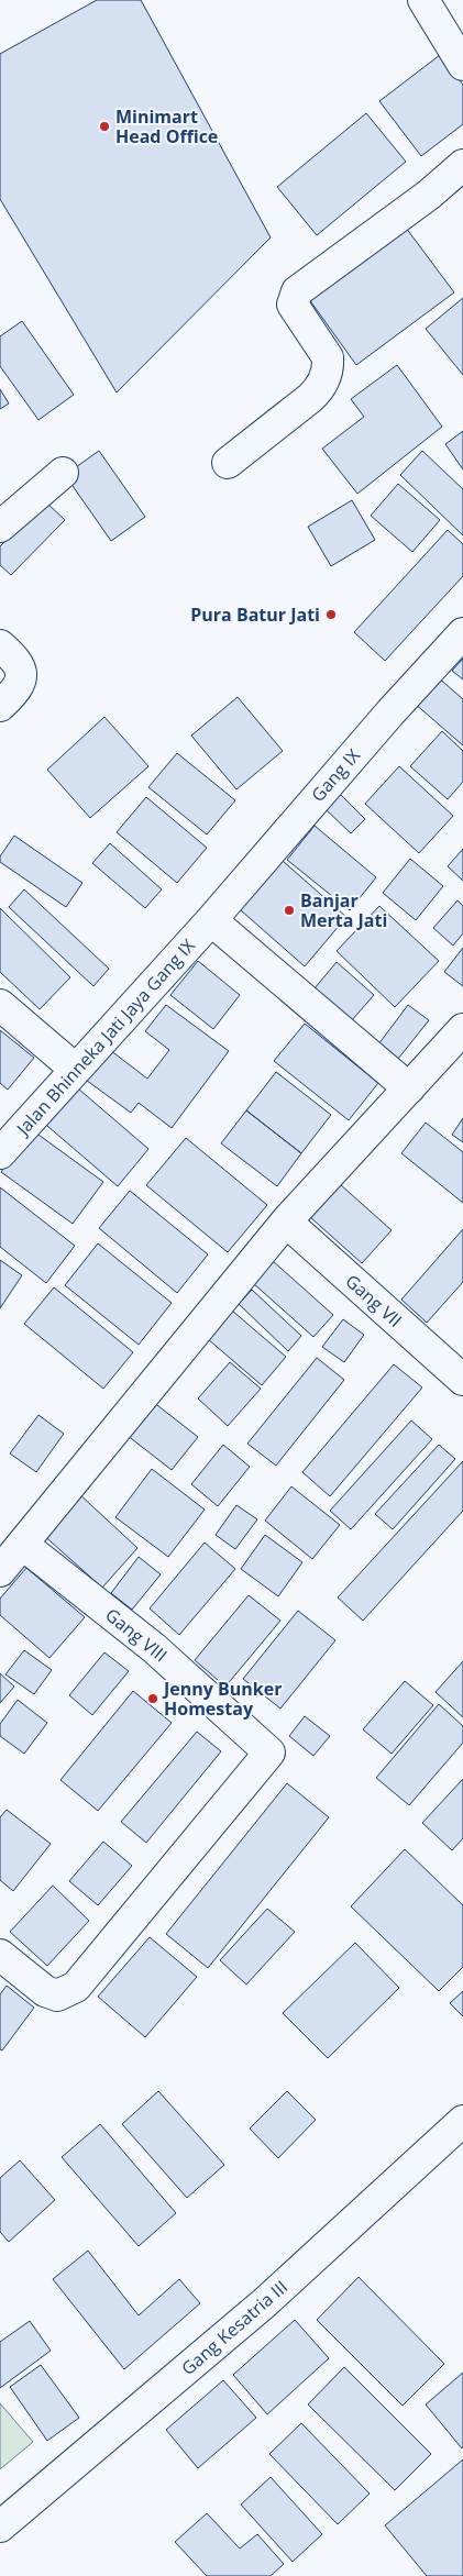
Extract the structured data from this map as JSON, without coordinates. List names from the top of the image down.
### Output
{
  "streets": {
    "street": [
      "Gang IX",
      "Jalan Bhinneka Jati Jaya Gang IX",
      "Gang VII",
      "Gang VIII",
      "Gang Kesatria III"
    ]
  },
  "crossings": [
    ["Gang IX", "Jalan Bhinneka Jati Jaya Gang IX"]
  ],
  "places": [
    "Minimart Head Office",
    "Pura Batur Jati",
    "Banjar Merta Jati",
    "Jenny Bunker Homestay"
  ]
}
